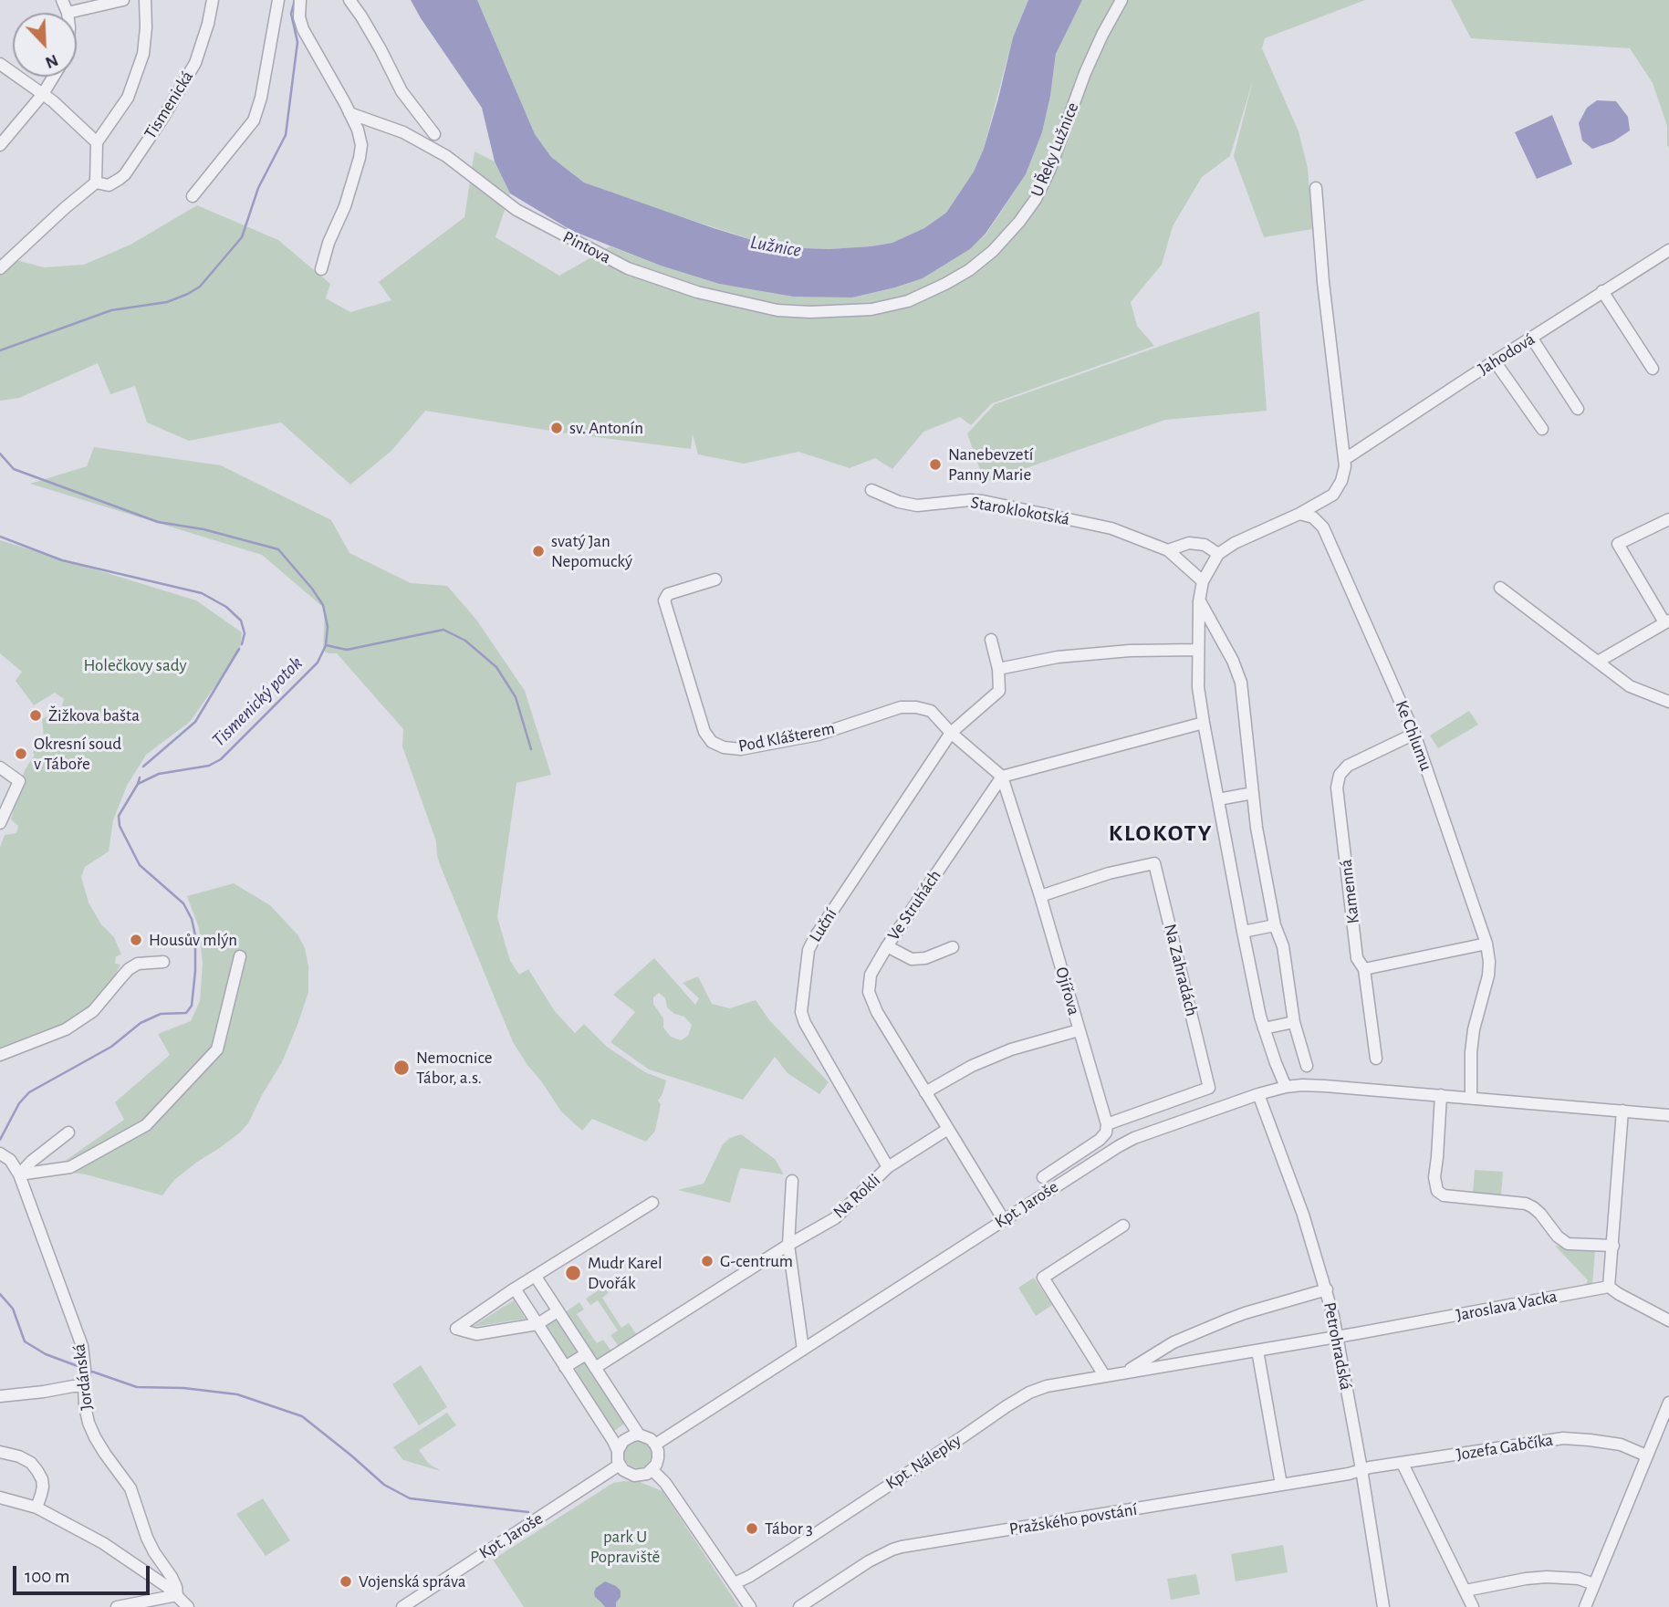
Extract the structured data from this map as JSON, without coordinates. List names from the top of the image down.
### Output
{
  "streets": {
    "street": [
      "Tismenická",
      "U Řeky Lužnice",
      "Pintova",
      "Jahodová",
      "Staroklokotská",
      "Ke Chlumu",
      "Pod Klášterem",
      "Kamenná",
      "Ve Struhách",
      "Luční",
      "Na Zahradách",
      "Ojířova",
      "Na Rokli",
      "Kpt. Jaroše",
      "Jaroslava Vacka",
      "Petrohradská",
      "Jordánská",
      "Jozefa Gabčíka",
      "Kpt. Nálepky",
      "Pražského povstání"
    ]
  },
  "crossings": [
    ["U Řeky Lužnice", "Pintova"],
    ["Ke Chlumu", "Kamenná"],
    ["Ke Chlumu", "Kpt. Jaroše"],
    ["Pod Klášterem", "Ve Struhách"],
    ["Pod Klášterem", "Luční"],
    ["Pod Klášterem", "Ojířova"],
    ["Ve Struhách", "Ojířova"],
    ["Ve Struhách", "Na Rokli"],
    ["Ve Struhách", "Kpt. Jaroše"],
    ["Luční", "Na Rokli"],
    ["Na Zahradách", "Ojířova"],
    ["Kpt. Jaroše", "Petrohradská"],
    ["Jaroslava Vacka", "Petrohradská"],
    ["Jaroslava Vacka", "Kpt. Nálepky"],
    ["Petrohradská", "Jozefa Gabčíka"],
    ["Petrohradská", "Kpt. Nálepky"],
    ["Petrohradská", "Pražského povstání"],
    ["Jozefa Gabčíka", "Pražského povstání"]
  ],
  "districts": ["KLOKOTY"],
  "water": ["Lužnice", "Tismenický potok"],
  "parks": ["Holečkovy sady", "park U Popraviště"],
  "places": [
    "sv. Antonín",
    "Nanebevzetí Panny Marie",
    "svatý Jan Nepomucký",
    "Žižkova bašta",
    "Okresní soud v Táboře",
    "Housův mlýn",
    "Nemocnice Tábor, a.s.",
    "G-centrum",
    "Mudr Karel Dvořák",
    "Tábor 3",
    "Vojenská správa"
  ],
  "scale_bar": "100 m",
  "north": "bottom right"
}
